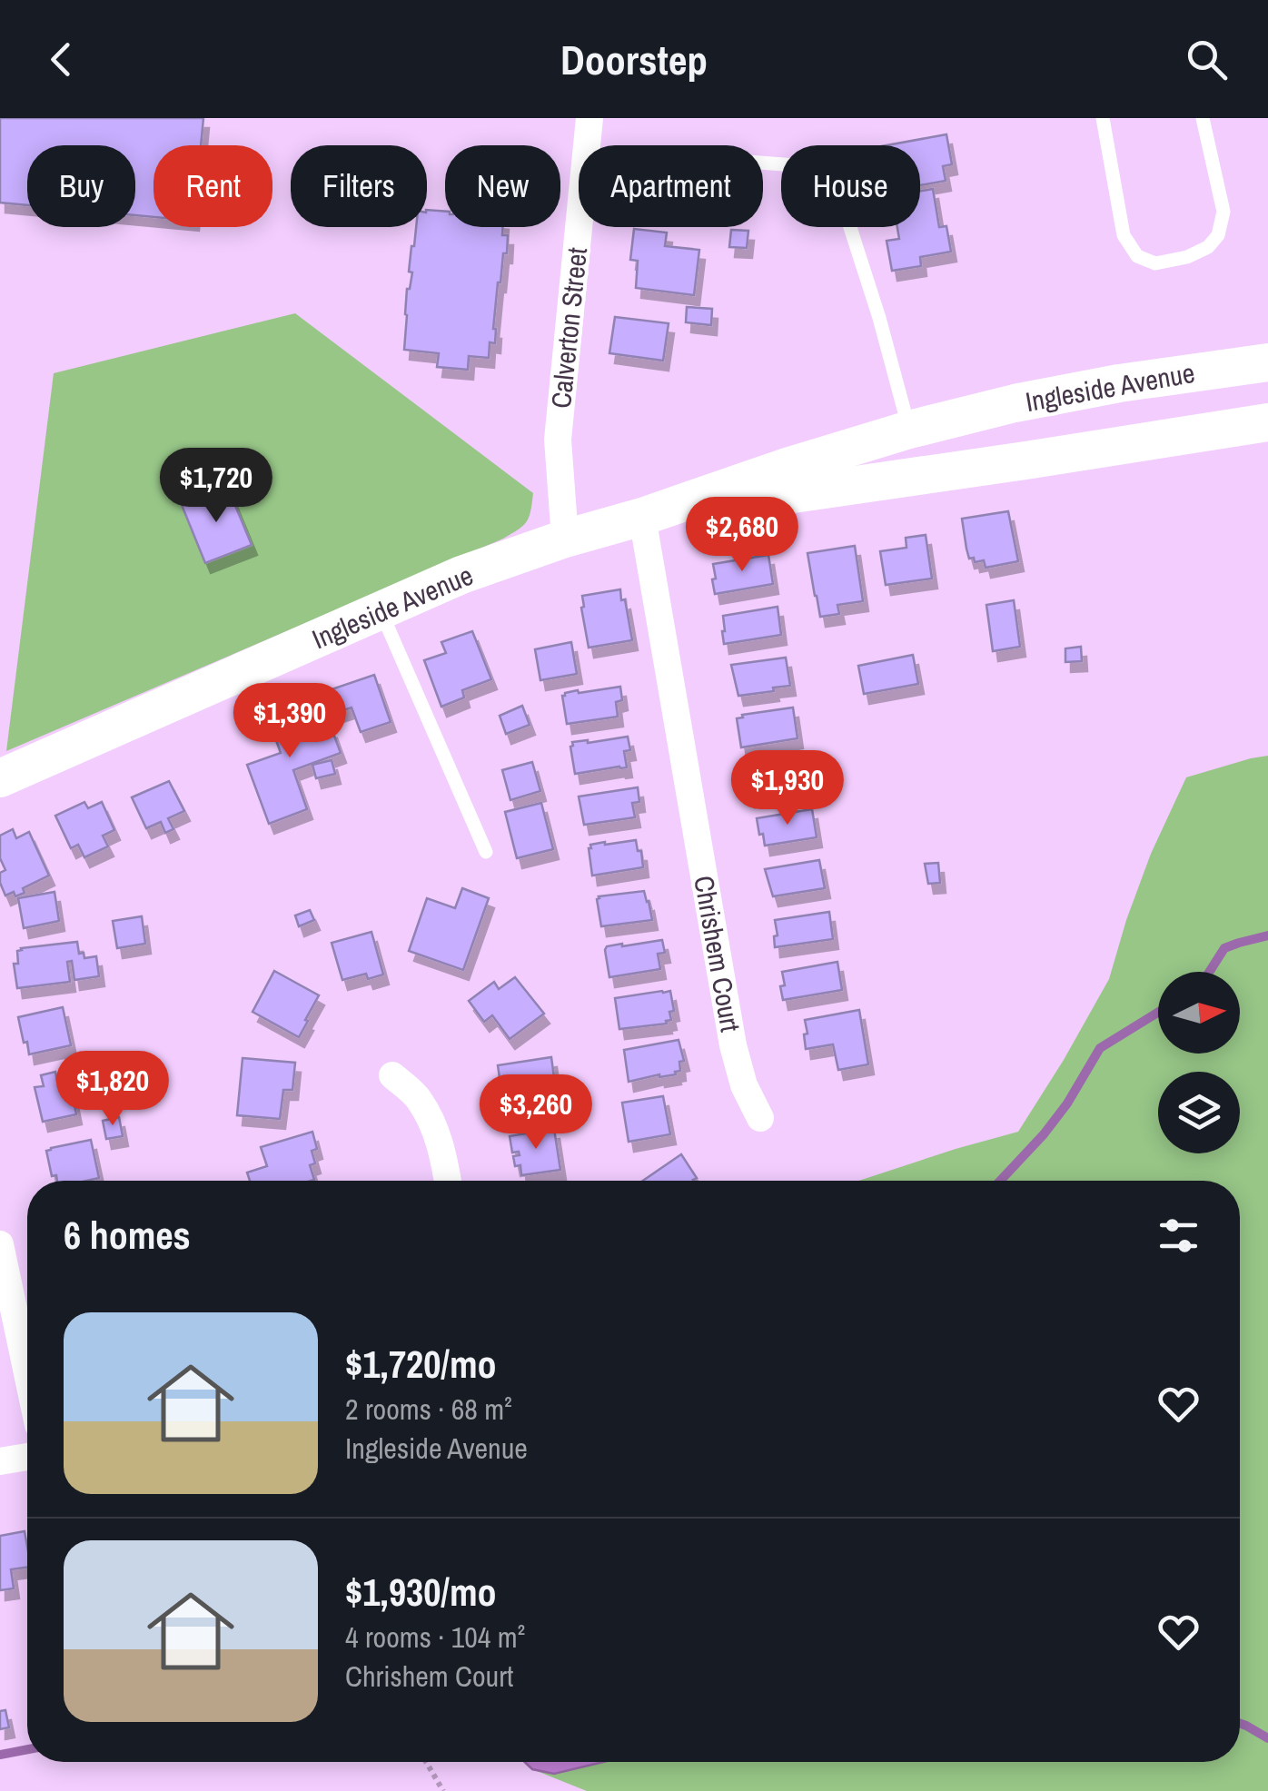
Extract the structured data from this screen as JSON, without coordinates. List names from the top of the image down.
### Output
{
  "streets": {
    "main road": ["Ingleside Avenue"],
    "street": ["Calverton Street", "Chrishem Court"]
  },
  "crossings": [
    ["Calverton Street", "Ingleside Avenue"],
    ["Ingleside Avenue", "Chrishem Court"]
  ],
  "north": "right",
  "page": {
    "header": "Doorstep",
    "chip": [
      "Buy",
      "Rent",
      "Filters",
      "New",
      "Apartment",
      "House"
    ],
    "price": [
      "$1,720",
      "$2,680",
      "$1,390",
      "$1,930",
      "$1,820",
      "$3,260"
    ],
    "heading": "6 homes",
    "list": [
      {
        "name": "$1,720/mo",
        "note": "2 rooms · 68 m² · Ingleside Avenue"
      },
      {
        "name": "$1,930/mo",
        "note": "4 rooms · 104 m² · Chrishem Court"
      }
    ]
  }
}
